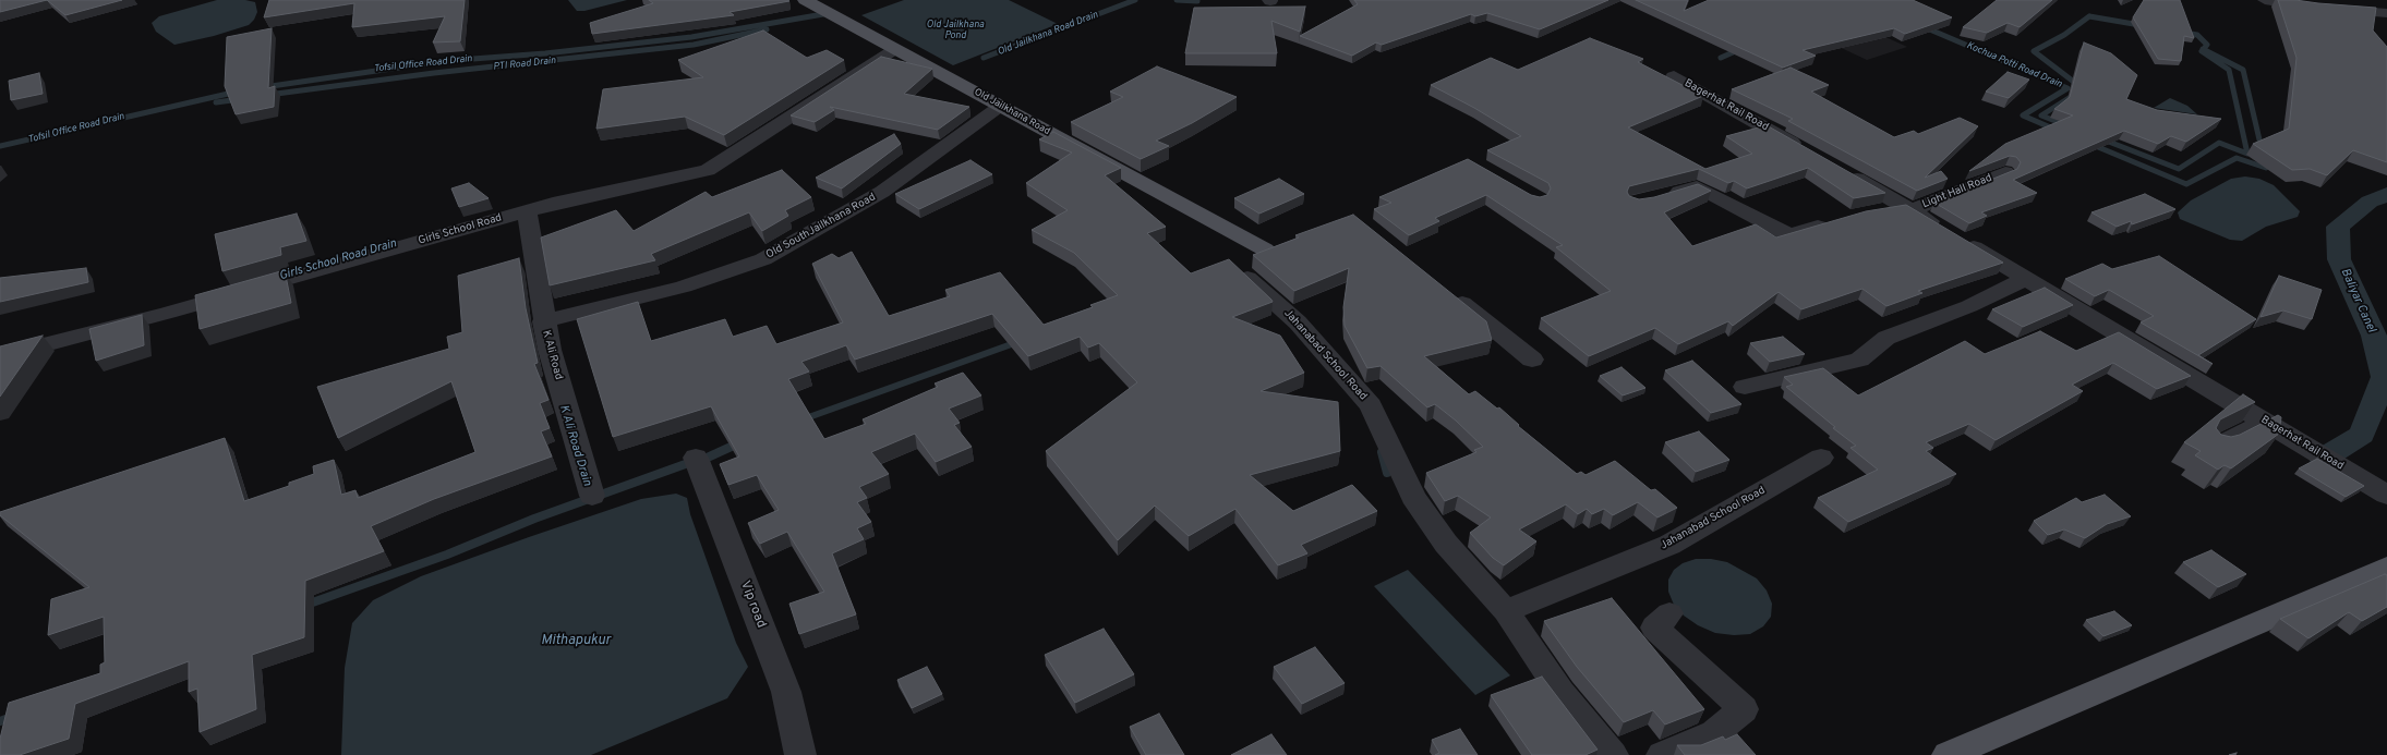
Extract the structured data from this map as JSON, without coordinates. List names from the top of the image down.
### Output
{
  "streets": {
    "main road": ["Old Jailkhana Road"],
    "street": [
      "Bagerhat Rail Road",
      "Light Hall Road",
      "Old SouthJailkhana Road",
      "Girls School Road",
      "K Ali Road",
      "Jahanabad School Road",
      "Vip road"
    ]
  },
  "crossings": [
    ["Bagerhat Rail Road", "Light Hall Road"],
    ["Old Jailkhana Road", "Old SouthJailkhana Road"],
    ["Old Jailkhana Road", "Girls School Road"],
    ["Old SouthJailkhana Road", "K Ali Road"],
    ["Girls School Road", "K Ali Road"]
  ],
  "water": [
    "Old Jailkhana Pond",
    "Old Jailkhana Road Drain",
    "Tofsil Office Road Drain",
    "PTI Road Drain",
    "Kochua Potti Road Drain",
    "Girls School Road Drain",
    "Baliyar Canel",
    "K Ali Road Drain",
    "Mithapukur"
  ]
}
